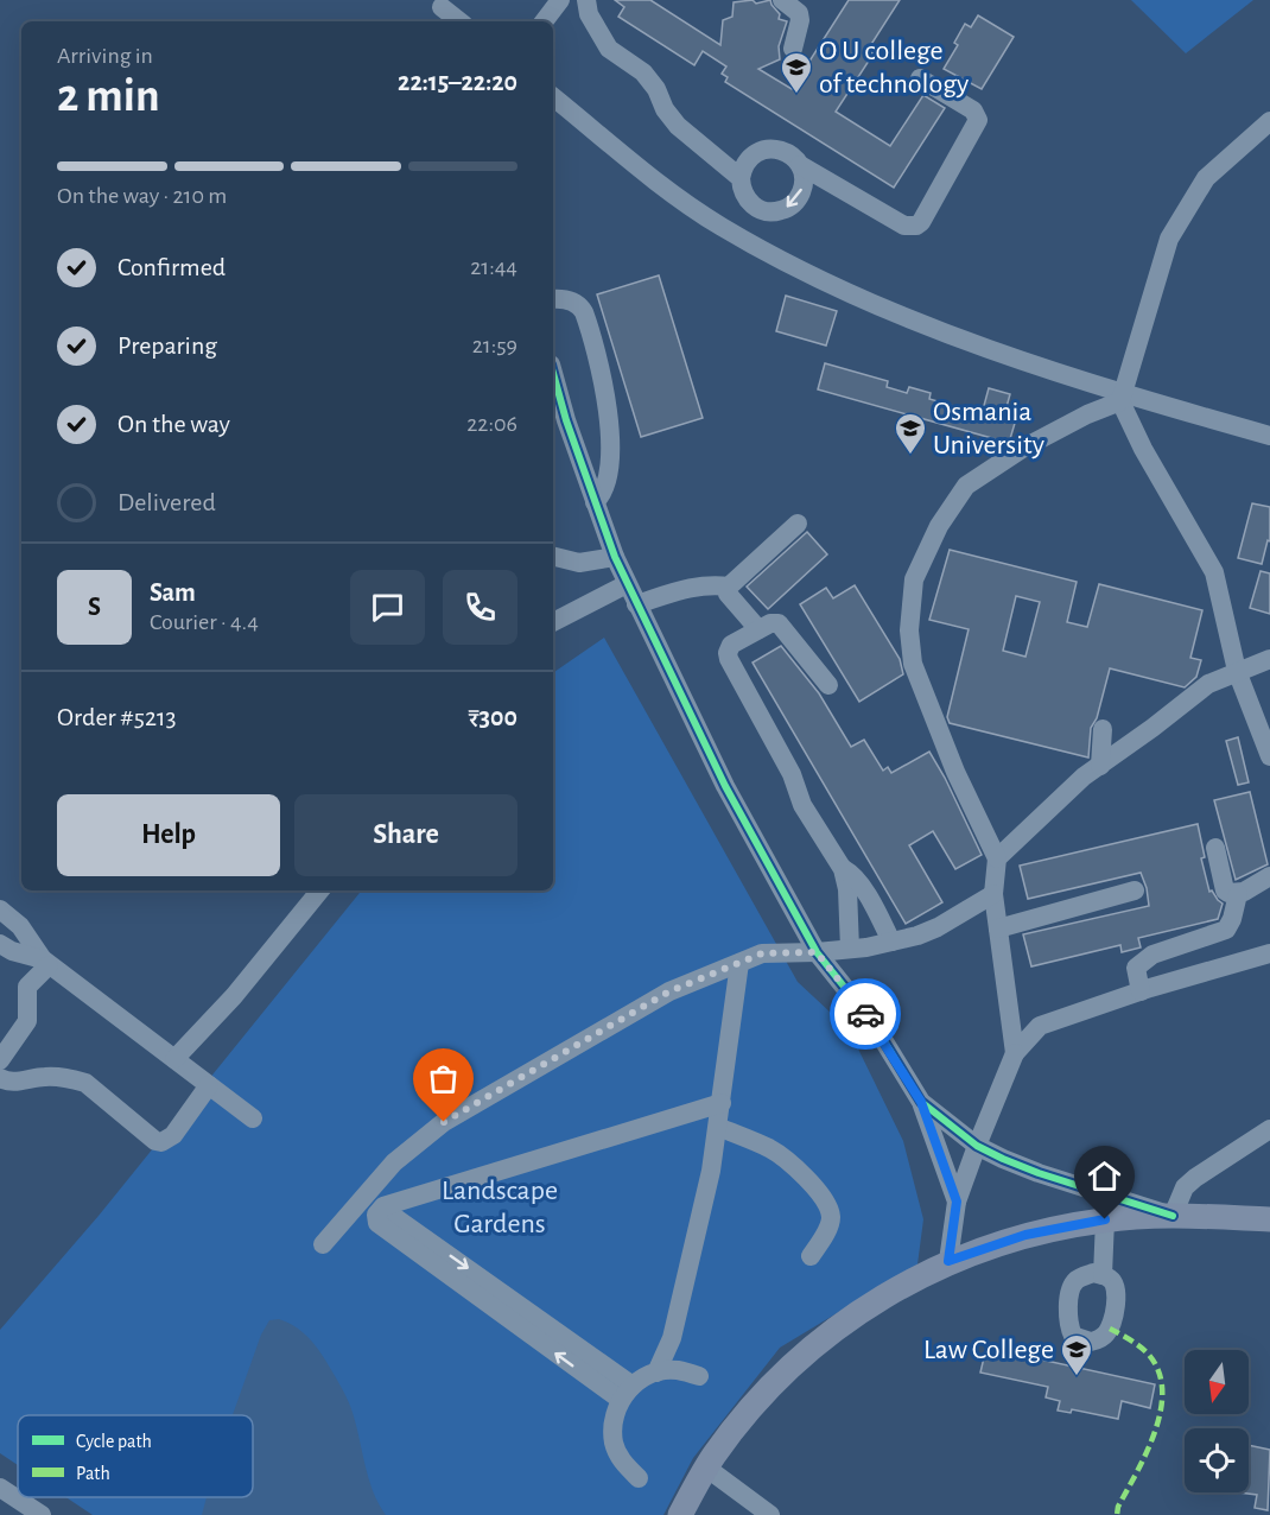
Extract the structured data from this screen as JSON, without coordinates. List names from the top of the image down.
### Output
{
  "parks": ["Landscape Gardens"],
  "places": {
    "school or university": ["O U college of technology", "Osmania University", "Law College"]
  },
  "legend": ["Cycle path", "Path"],
  "north": "bottom",
  "page": {
    "heading": ["2 min", "Arriving in", "22:15–22:20"],
    "panel": [
      "Sam",
      "Courier · 4.4",
      "Order #5213",
      "₹300"
    ],
    "bar": "On the way · 210 m",
    "list": [
      ["Confirmed", "21:44"],
      ["Preparing", "21:59"],
      ["On the way", "22:06"],
      "Delivered"
    ],
    "round": "S",
    "buttons": ["Help", "Share"]
  }
}
